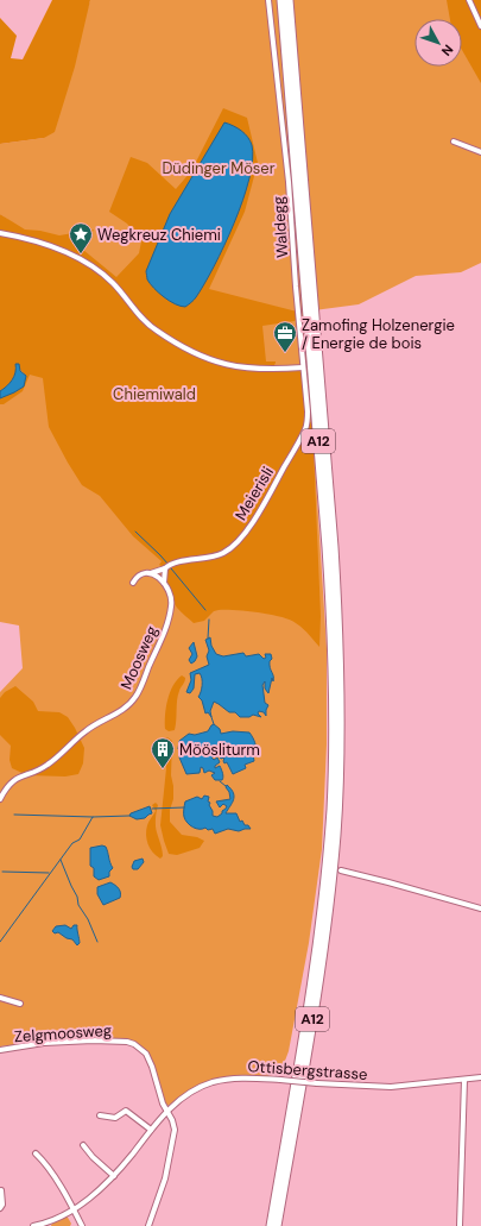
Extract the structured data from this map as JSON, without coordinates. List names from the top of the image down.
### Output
{
  "streets": {
    "highway": ["A12"],
    "street": [
      "Waldegg",
      "Meierisli",
      "Moosweg",
      "Zelgmoosweg",
      "Ottisbergstrasse"
    ]
  },
  "crossings": [
    ["Waldegg", "Meierisli"],
    ["Zelgmoosweg", "Ottisbergstrasse"]
  ],
  "parks": ["Düdinger Möser", "Chiemiwald"],
  "places": {
    "place": ["Wegkreuz Chiemi"],
    "office": ["Zamofing Holzenergie / Energie de bois"],
    "building": ["Möösliturm"]
  },
  "north": "bottom right"
}
